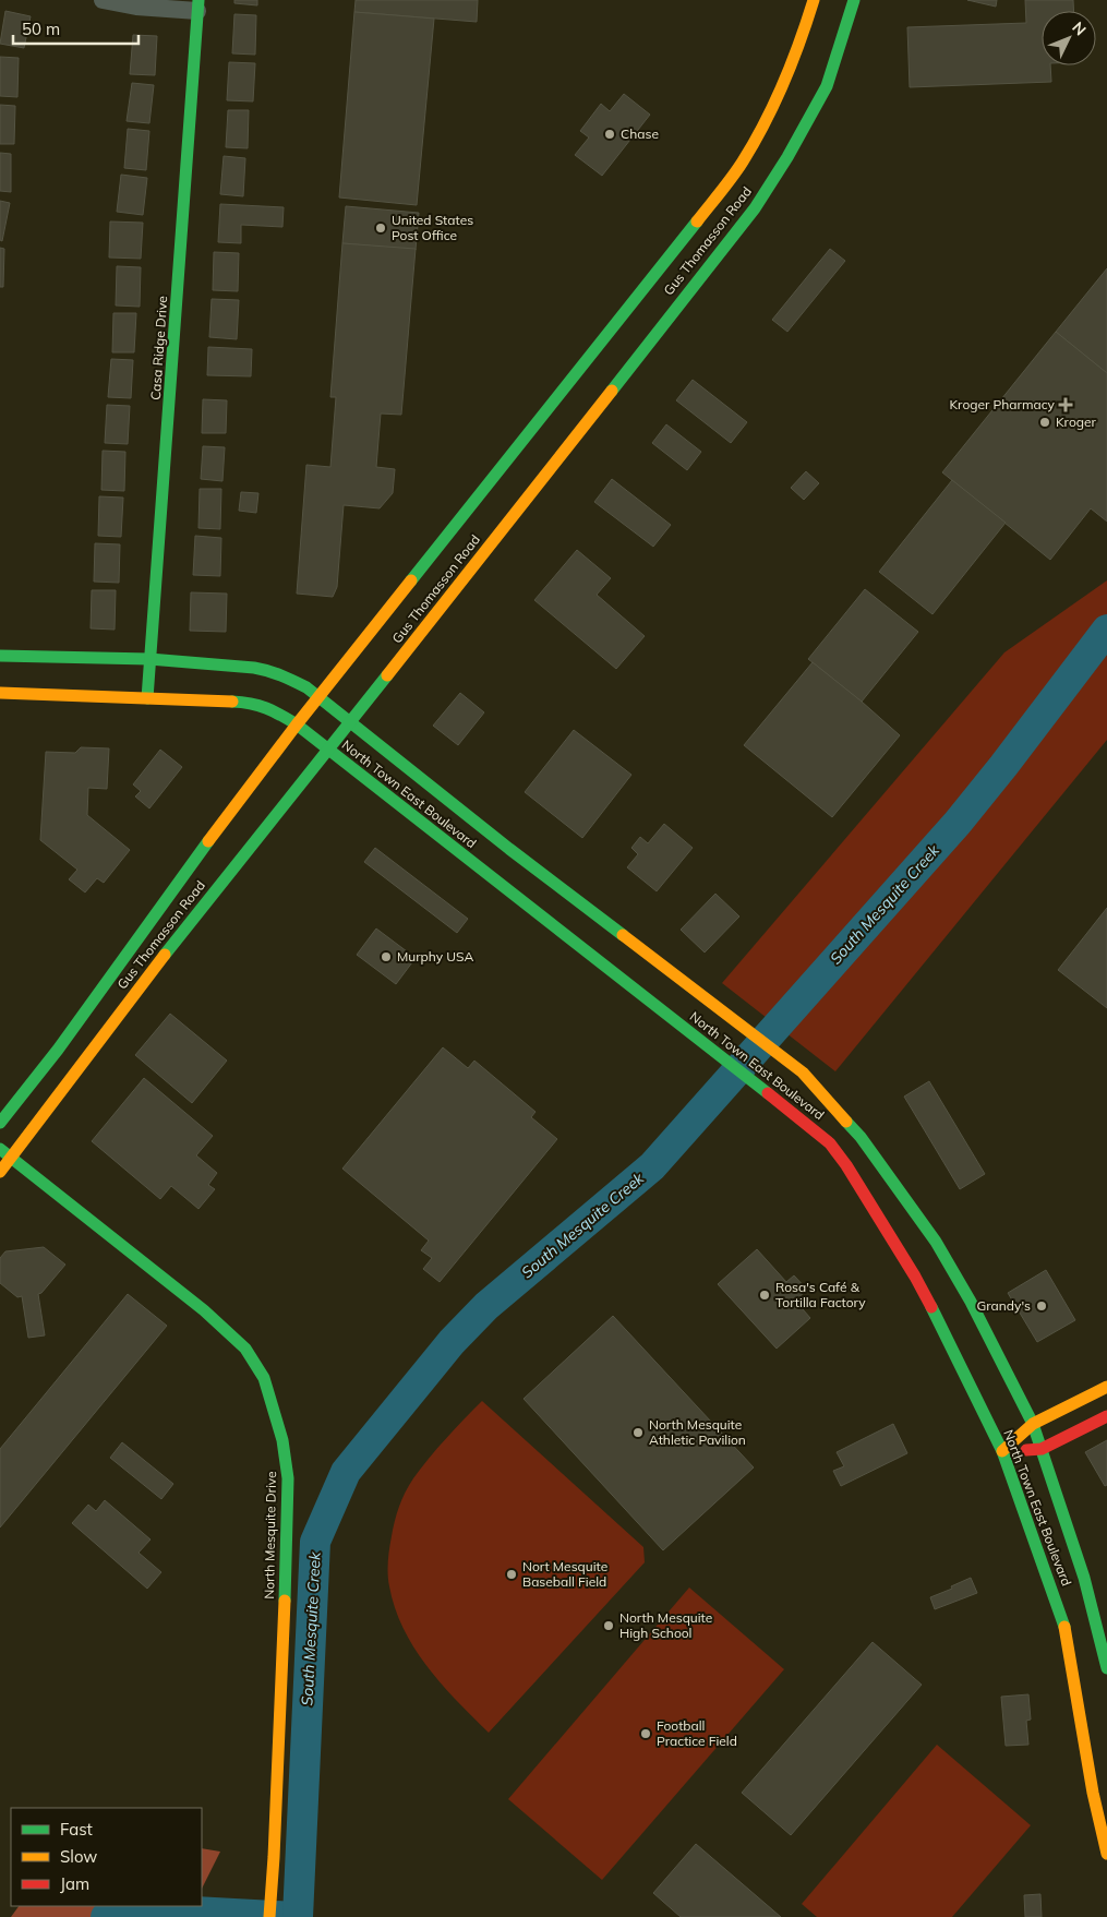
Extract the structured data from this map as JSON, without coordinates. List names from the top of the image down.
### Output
{
  "streets": {
    "main road": [
      "Gus Thomasson Road",
      "Casa Ridge Drive",
      "North Town East Boulevard",
      "North Mesquite Drive"
    ]
  },
  "crossings": [
    ["Gus Thomasson Road", "North Town East Boulevard"],
    ["Gus Thomasson Road", "North Mesquite Drive"],
    ["Casa Ridge Drive", "North Town East Boulevard"]
  ],
  "water": ["South Mesquite Creek"],
  "places": {
    "other": [
      "Chase",
      "United States Post Office",
      "Kroger",
      "Murphy USA",
      "Rosa's Café & Tortilla Factory",
      "Grandy's",
      "North Mesquite Athletic Pavilion",
      "Nort Mesquite Baseball Field",
      "North Mesquite High School",
      "Football Practice Field"
    ],
    "health": ["Kroger Pharmacy"]
  },
  "legend": ["Fast", "Slow", "Jam"],
  "scale_bar": "50 m",
  "north": "top right"
}
